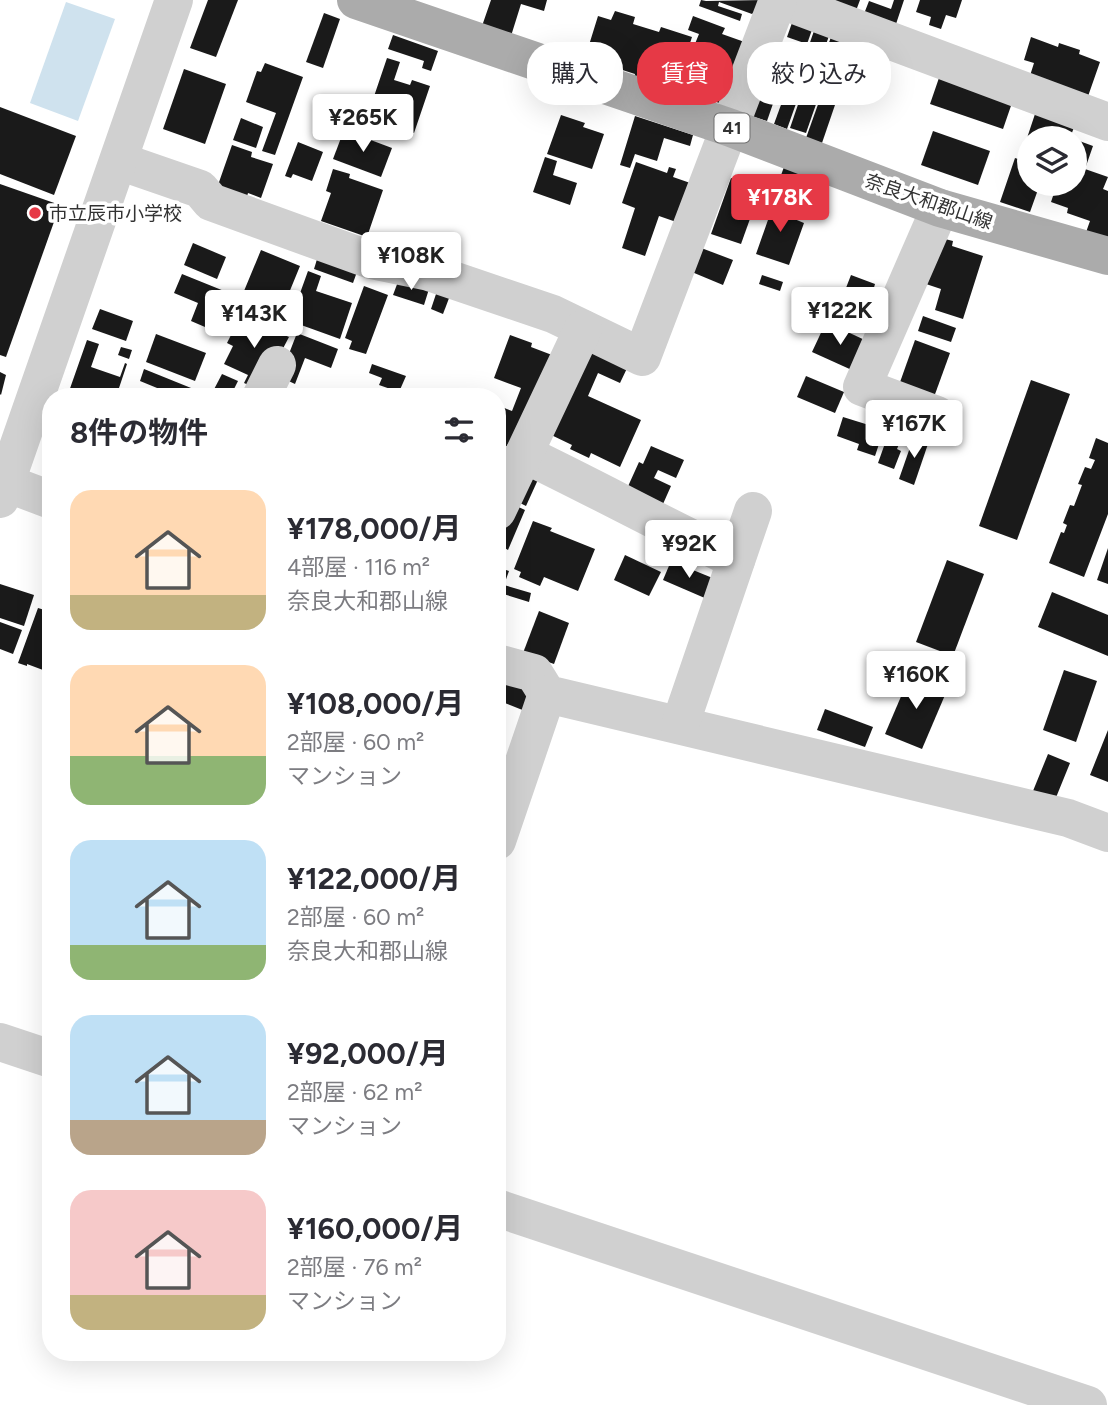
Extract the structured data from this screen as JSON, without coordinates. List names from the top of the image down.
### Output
{
  "streets": {
    "main road": ["41", "奈良大和郡山線"]
  },
  "places": ["市立辰市小学校"],
  "page": {
    "chip": ["購入", "賃貸", "絞り込み"],
    "price": [
      "¥265K",
      "¥178K",
      "¥108K",
      "¥122K",
      "¥143K",
      "¥167K",
      "¥92K",
      "¥160K"
    ],
    "heading": "8件の物件",
    "list": [
      {
        "name": "¥178,000/月",
        "note": "4部屋 · 116 m² · 奈良大和郡山線"
      },
      {
        "name": "¥108,000/月",
        "note": "2部屋 · 60 m² · マンション"
      },
      {
        "name": "¥122,000/月",
        "note": "2部屋 · 60 m² · 奈良大和郡山線"
      },
      {
        "name": "¥92,000/月",
        "note": "2部屋 · 62 m² · マンション"
      },
      {
        "name": "¥160,000/月",
        "note": "2部屋 · 76 m² · マンション"
      }
    ]
  }
}
